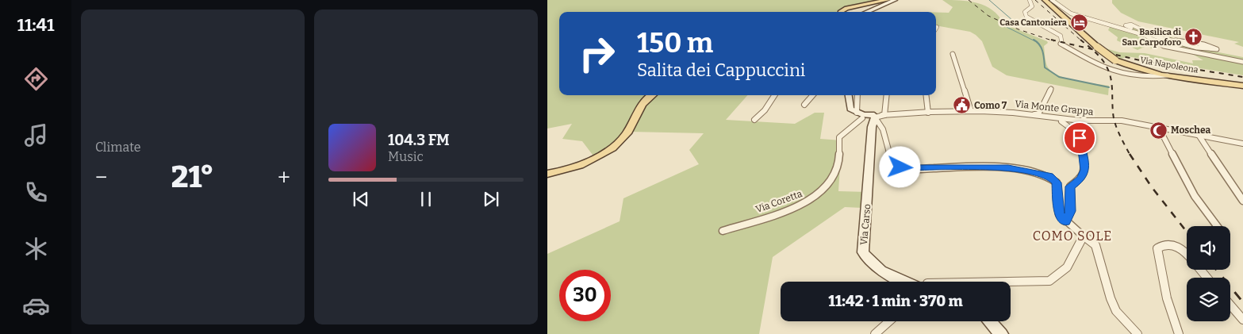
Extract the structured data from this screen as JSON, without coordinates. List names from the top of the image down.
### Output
{
  "streets": {
    "main road": ["Via Napoleona"],
    "street": ["Via Monte Grappa", "Via Coretta", "Via Carso"]
  },
  "crossings": [
    ["Via Monte Grappa", "Via Coretta"],
    ["Via Monte Grappa", "Via Carso"],
    ["Via Coretta", "Via Carso"]
  ],
  "districts": ["COMO SOLE"],
  "places": {
    "hotel": ["Casa Cantoniera"],
    "church": ["Basilica di San Carpoforo"],
    "public building": ["Como 7"],
    "mosque": ["Moschea"]
  },
  "page": {
    "tabs": "11:41",
    "tile": "Climate",
    "turn": ["150 m", "Salita dei Cappuccini"],
    "song": ["104.3 FM", "Music"],
    "heat": ["−", "21°", "+"],
    "limit": "30",
    "trip": "11:42 · 1 min · 370 m"
  }
}
